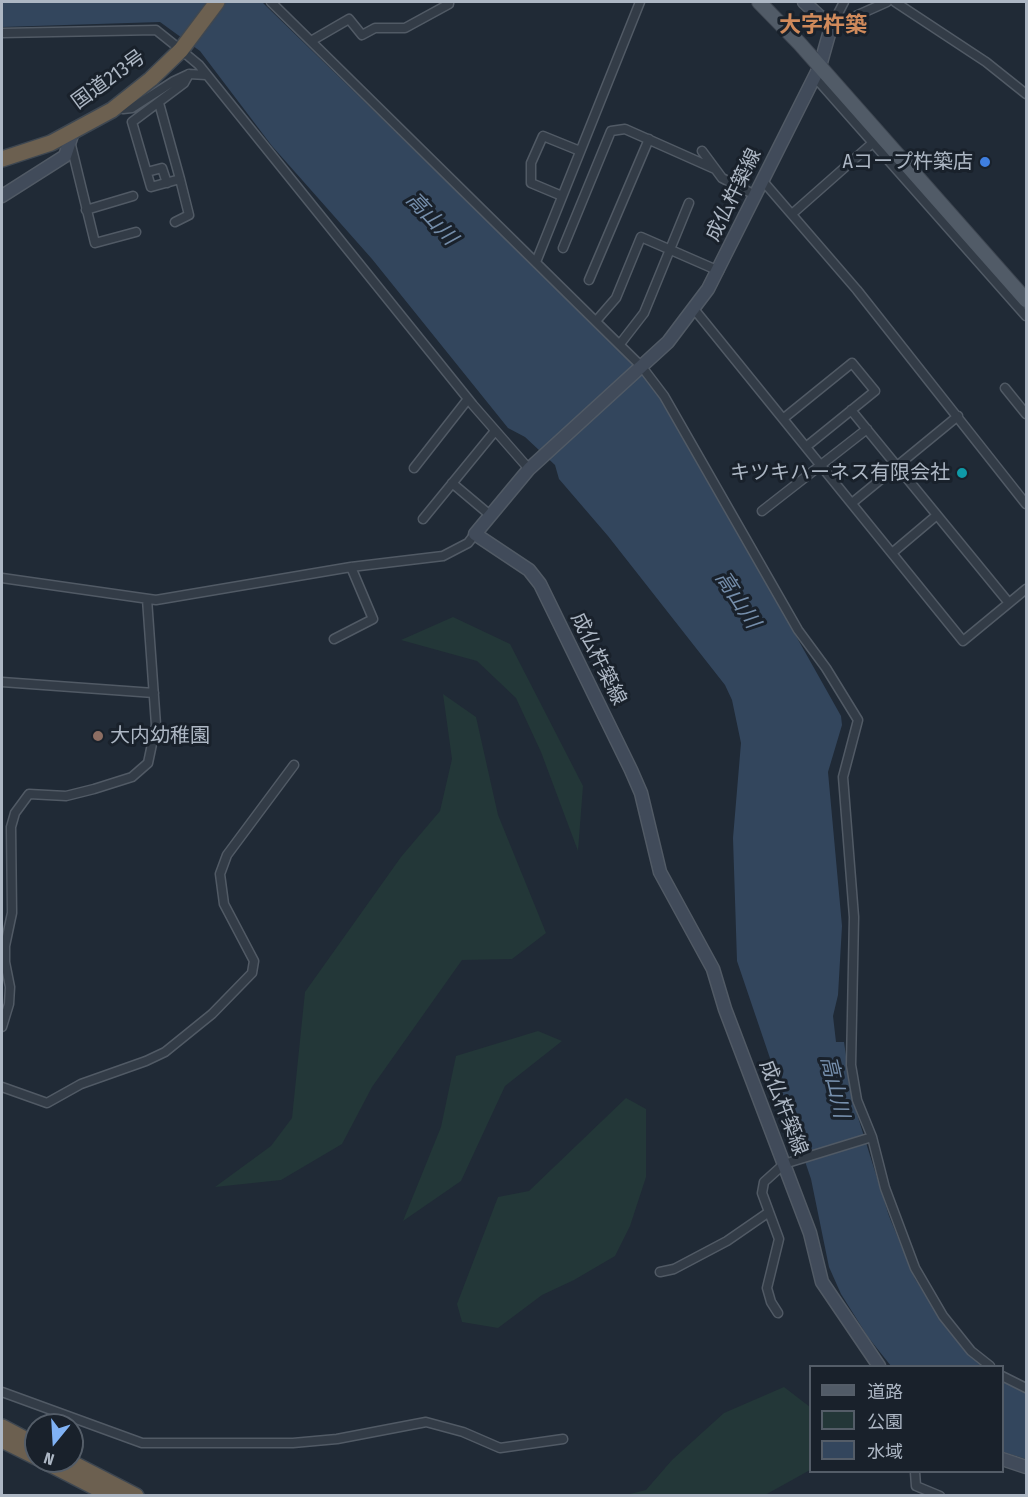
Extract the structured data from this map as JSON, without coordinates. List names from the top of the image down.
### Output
{
  "streets": {
    "highway": ["国道213号"],
    "main road": ["成仏杵築線"]
  },
  "districts": ["大字杵築"],
  "water": ["高山川"],
  "places": ["Aコープ杵築店", "キツキハーネス有限会社", "大内幼稚園"],
  "legend": ["道路", "公園", "水域"],
  "north": "bottom"
}
